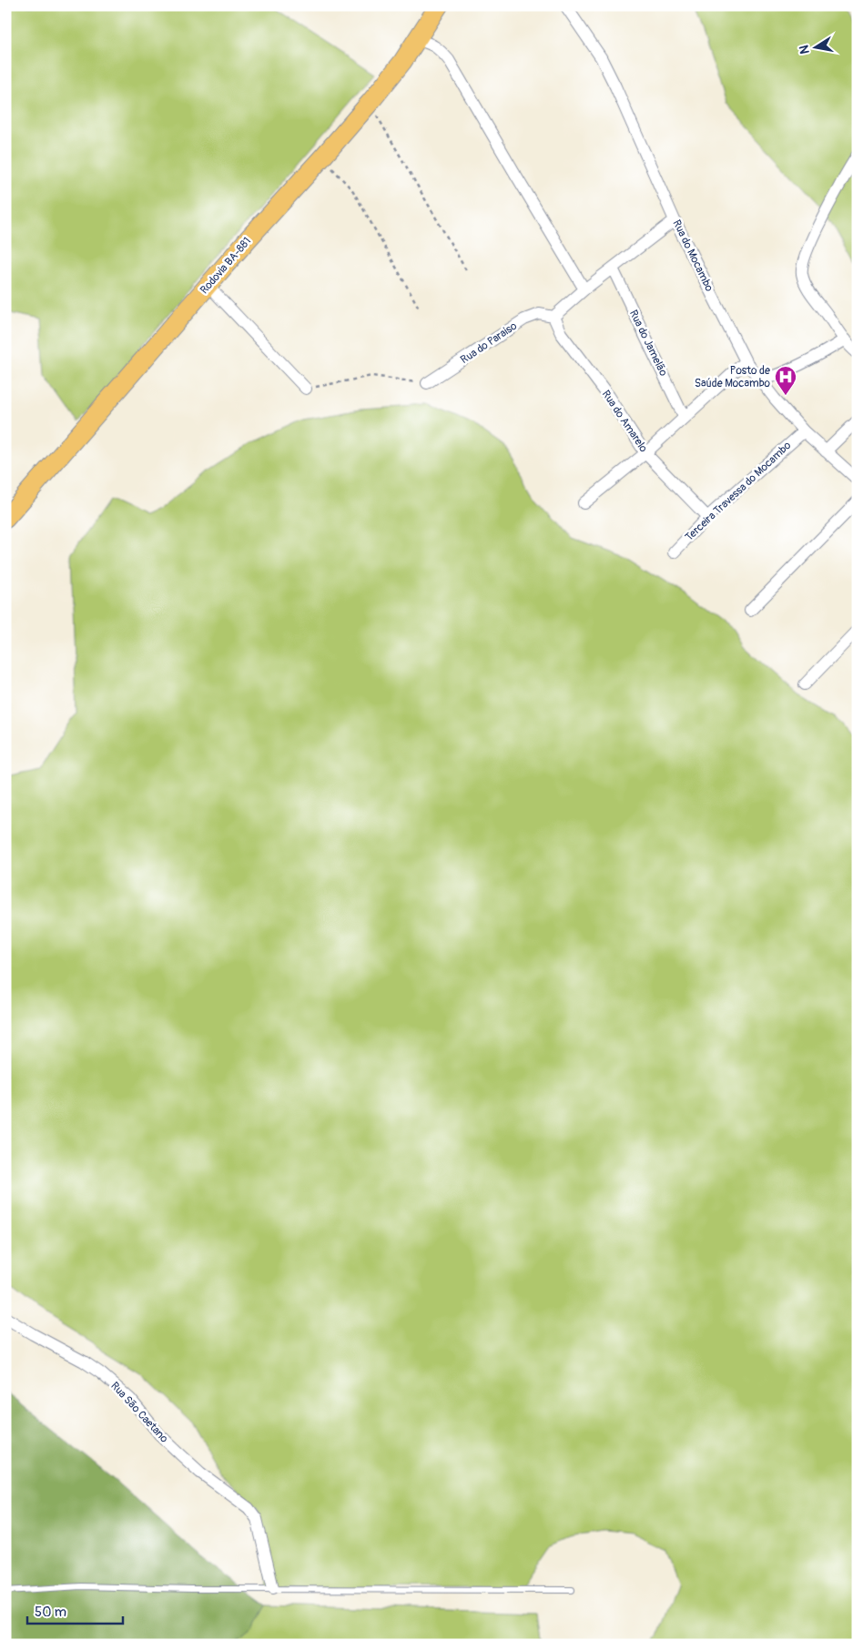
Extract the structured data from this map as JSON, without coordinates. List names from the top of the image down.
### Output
{
  "streets": {
    "main road": ["Rodovia BA-881"],
    "street": [
      "Rua do Mocambo",
      "Rua do Paraiso",
      "Rua do Jamelão",
      "Rua do Amarelo",
      "Terceira Travessa do Mocambo",
      "Rua São Caetano"
    ]
  },
  "crossings": [
    ["Rua do Mocambo", "Terceira Travessa do Mocambo"],
    ["Rua do Paraiso", "Rua do Amarelo"],
    ["Rua do Amarelo", "Terceira Travessa do Mocambo"]
  ],
  "places": {
    "hospital": ["Posto de Saúde Mocambo"]
  },
  "scale_bar": "50 m",
  "north": "left"
}
